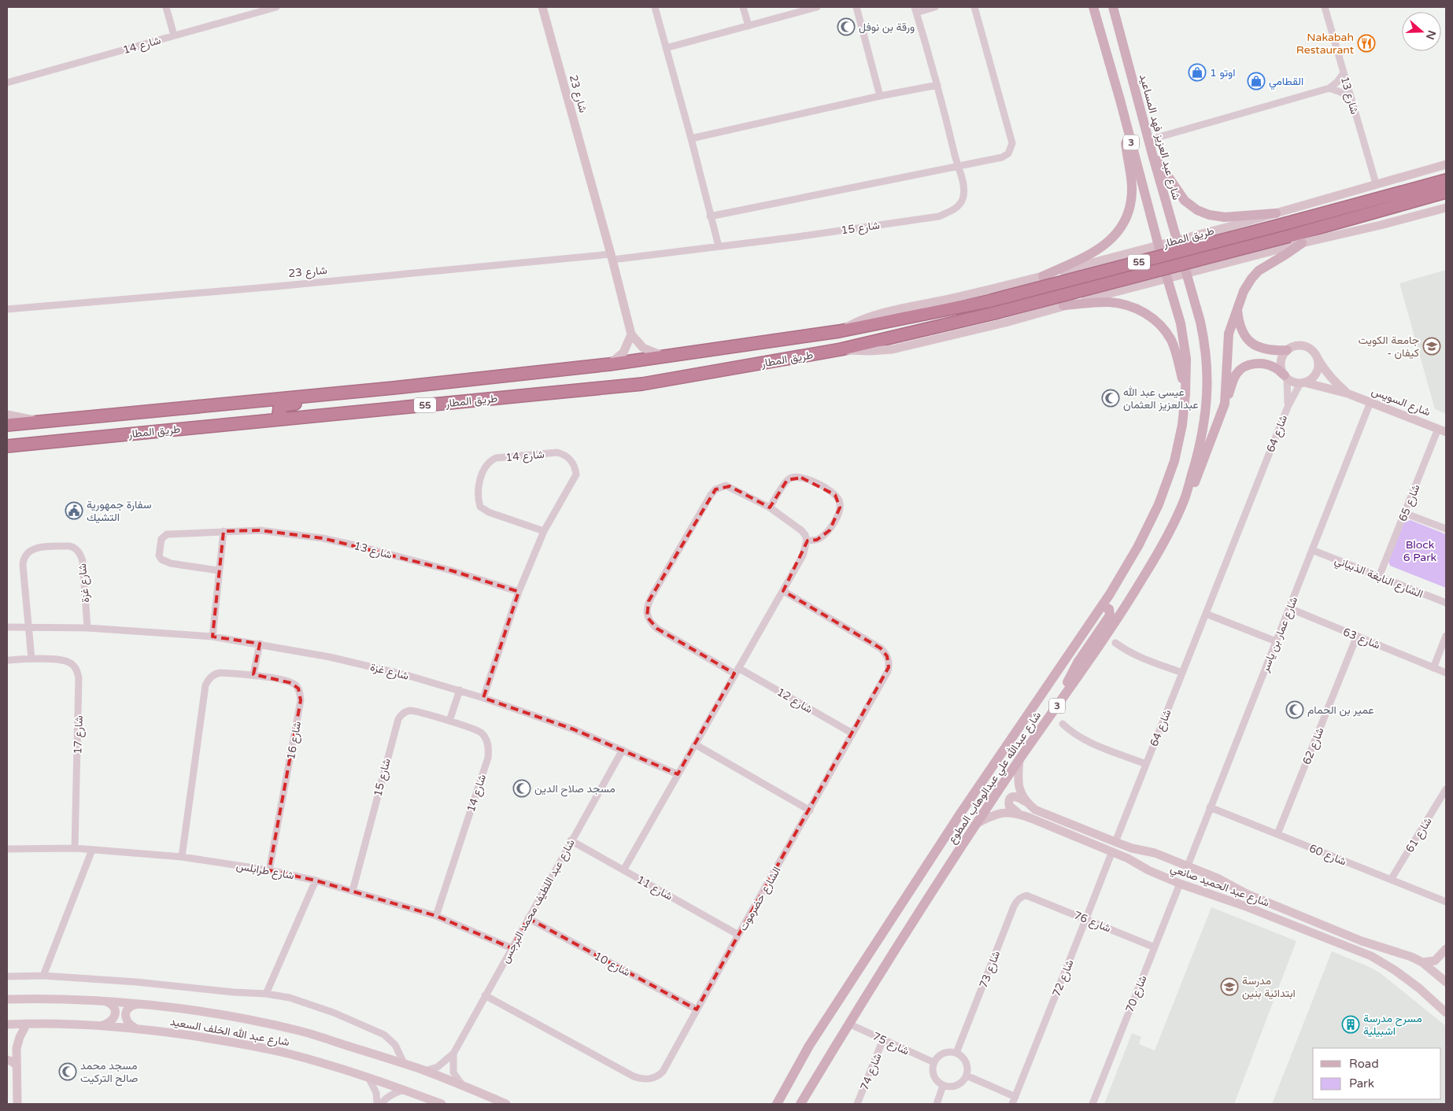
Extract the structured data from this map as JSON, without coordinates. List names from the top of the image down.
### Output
{
  "streets": {
    "highway": ["طريق المطار", "55"],
    "main road": [
      "شارع 23",
      "شارع عبد العزيز فهد المساعيد",
      "3",
      "شارع السويس",
      "شارع عبدالله علي عبدالوهاب المطوع",
      "شارع عبد الحميد صانعي",
      "شارع عبد الله الخلف السعيد"
    ],
    "street": [
      "شارع 14",
      "شارع 13",
      "شارع 15",
      "شارع 64",
      "شارع 65",
      "الشارع النابغة الذبياني",
      "شارع غزة",
      "شارع عمار بن ياسر",
      "شارع 63",
      "شارع 12",
      "شارع 17",
      "شارع 16",
      "شارع 62",
      "شارع 61",
      "شارع 60",
      "شارع طرابلس",
      "شارع 11",
      "الشارع حضرموت",
      "شارع عبد اللطيف محمد البرجس",
      "شارع 76",
      "شارع 10",
      "شارع 73",
      "شارع 72",
      "شارع 70",
      "شارع 75",
      "شارع 74"
    ]
  },
  "crossings": [
    ["شارع 14", "شارع 13"],
    ["شارع 14", "شارع 15"],
    ["شارع 14", "شارع غزة"],
    ["شارع 14", "شارع طرابلس"],
    ["شارع 23", "شارع 15"],
    ["شارع 23", "طريق المطار"],
    ["شارع 13", "طريق المطار"],
    ["شارع عبد العزيز فهد المساعيد", "طريق المطار"],
    ["شارع عبد العزيز فهد المساعيد", "شارع عبدالله علي عبدالوهاب المطوع"],
    ["3", "طريق المطار"],
    ["3", "شارع عبدالله علي عبدالوهاب المطوع"],
    ["شارع 15", "شارع طرابلس"],
    ["طريق المطار", "شارع عبدالله علي عبدالوهاب المطوع"],
    ["شارع السويس", "شارع 64"],
    ["شارع السويس", "شارع 65"],
    ["شارع السويس", "شارع عمار بن ياسر"],
    ["شارع 64", "شارع عبد الحميد صانعي"],
    ["شارع 65", "الشارع النابغة الذبياني"],
    ["الشارع النابغة الذبياني", "شارع عمار بن ياسر"],
    ["شارع غزة", "شارع عبد اللطيف محمد البرجس"],
    ["شارع عمار بن ياسر", "شارع 63"],
    ["شارع عمار بن ياسر", "شارع 60"],
    ["شارع عمار بن ياسر", "شارع عبد الحميد صانعي"],
    ["شارع 63", "شارع 62"],
    ["شارع 12", "الشارع حضرموت"],
    ["شارع 17", "شارع طرابلس"],
    ["شارع 16", "شارع طرابلس"],
    ["شارع 62", "شارع 60"],
    ["شارع عبدالله علي عبدالوهاب المطوع", "شارع عبد الحميد صانعي"],
    ["شارع عبدالله علي عبدالوهاب المطوع", "شارع 75"],
    ["شارع 61", "شارع 60"],
    ["شارع طرابلس", "شارع عبد اللطيف محمد البرجس"],
    ["شارع عبد الحميد صانعي", "شارع 72"],
    ["شارع عبد الحميد صانعي", "شارع 70"],
    ["شارع 11", "الشارع حضرموت"],
    ["شارع 11", "شارع عبد اللطيف محمد البرجس"],
    ["الشارع حضرموت", "شارع عبد اللطيف محمد البرجس"],
    ["الشارع حضرموت", "شارع 10"],
    ["شارع عبد اللطيف محمد البرجس", "شارع 10"],
    ["شارع عبد اللطيف محمد البرجس", "شارع عبد الله الخلف السعيد"],
    ["شارع 76", "شارع 73"],
    ["شارع 76", "شارع 72"],
    ["شارع 76", "شارع 70"],
    ["شارع 73", "شارع 75"],
    ["شارع 75", "شارع 74"]
  ],
  "parks": ["Block 6 Park"],
  "places": {
    "mosque": [
      "ورقة بن نوفل",
      "عيسى عبد الله عبدالعزيز العثمان",
      "عمير بن الحمام",
      "مسجد صلاح الدين",
      "مسجد محمد صالح التركيت"
    ],
    "restaurant": ["Nakabah Restaurant"],
    "shop": ["اوتو 1", "القطامي"],
    "school or university": ["جامعة الكويت - كيفان", "مدرسة ابتدائية بنين"],
    "public building": ["سفارة جمهورية التشيك"],
    "building": ["مسرح مدرسة اشبيلية"]
  },
  "legend": ["Road", "Park"],
  "north": "right"
}
